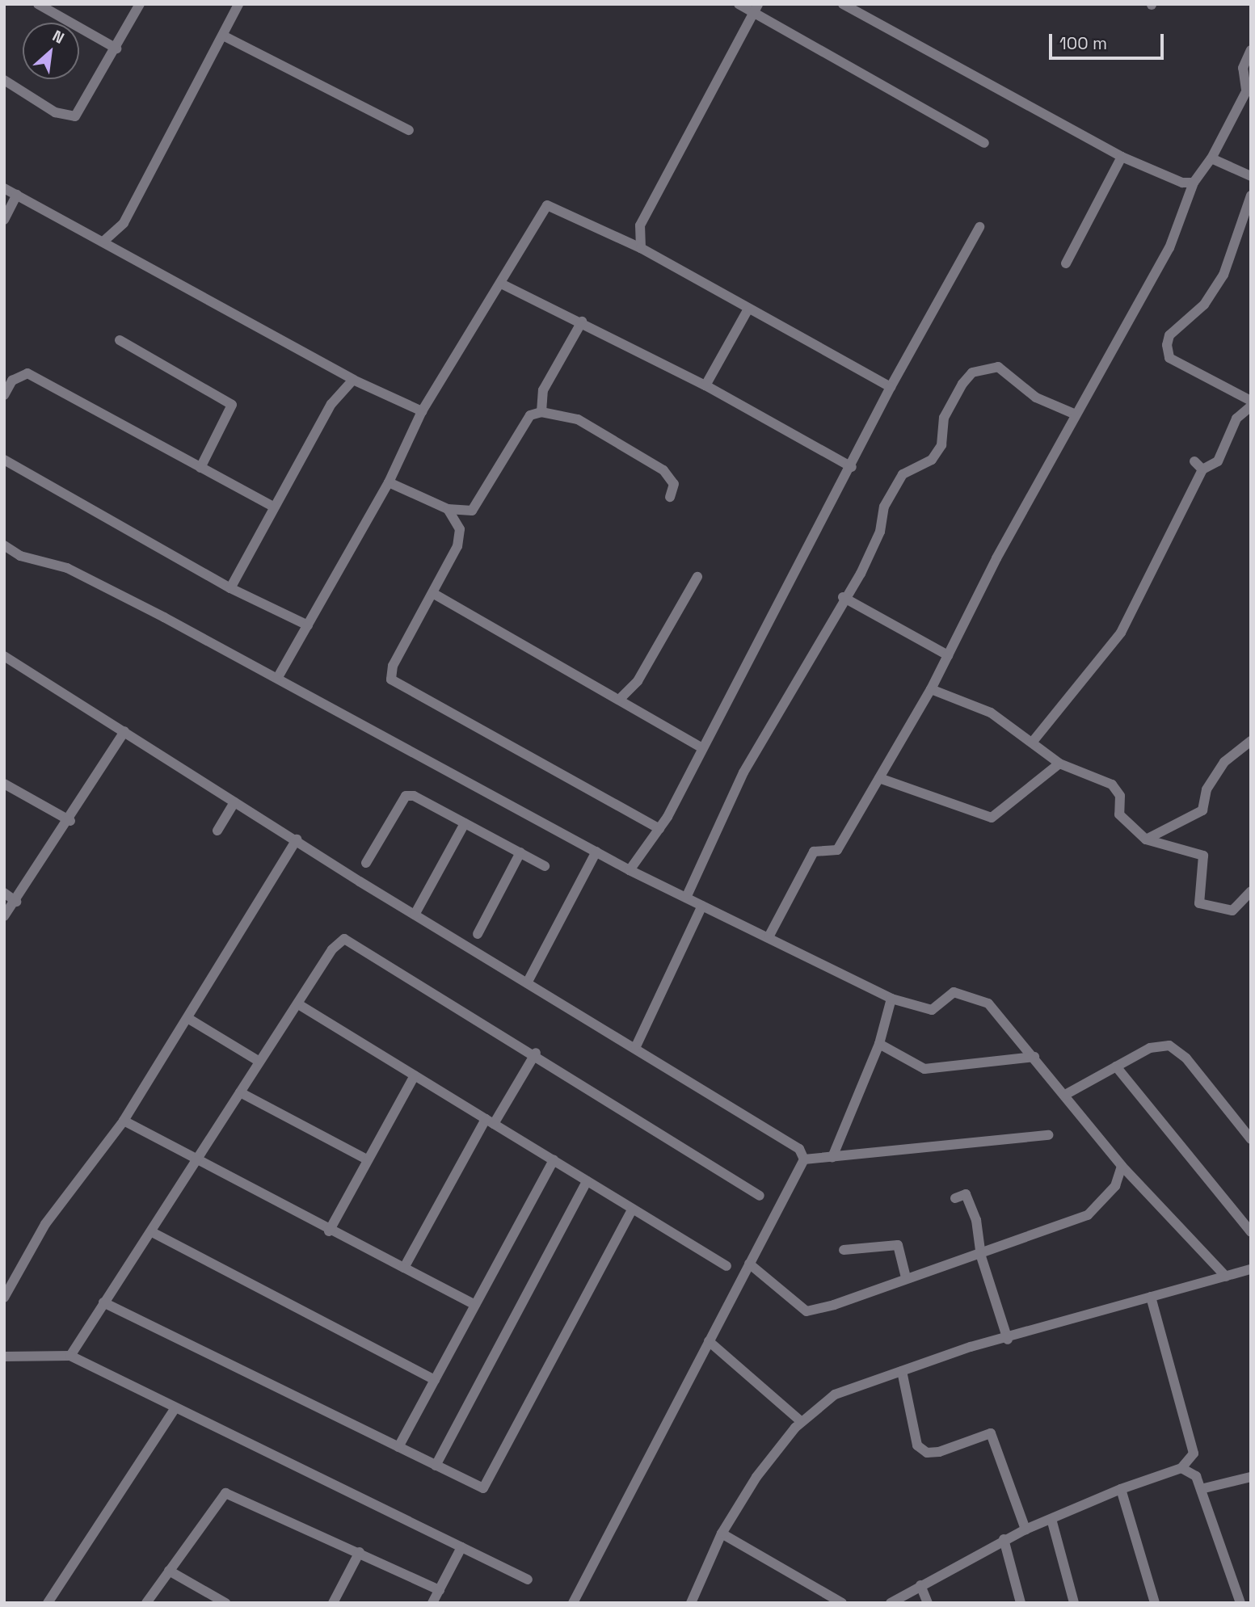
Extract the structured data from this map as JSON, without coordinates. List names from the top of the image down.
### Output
{
  "scale_bar": "100 m",
  "north": "top right"
}
